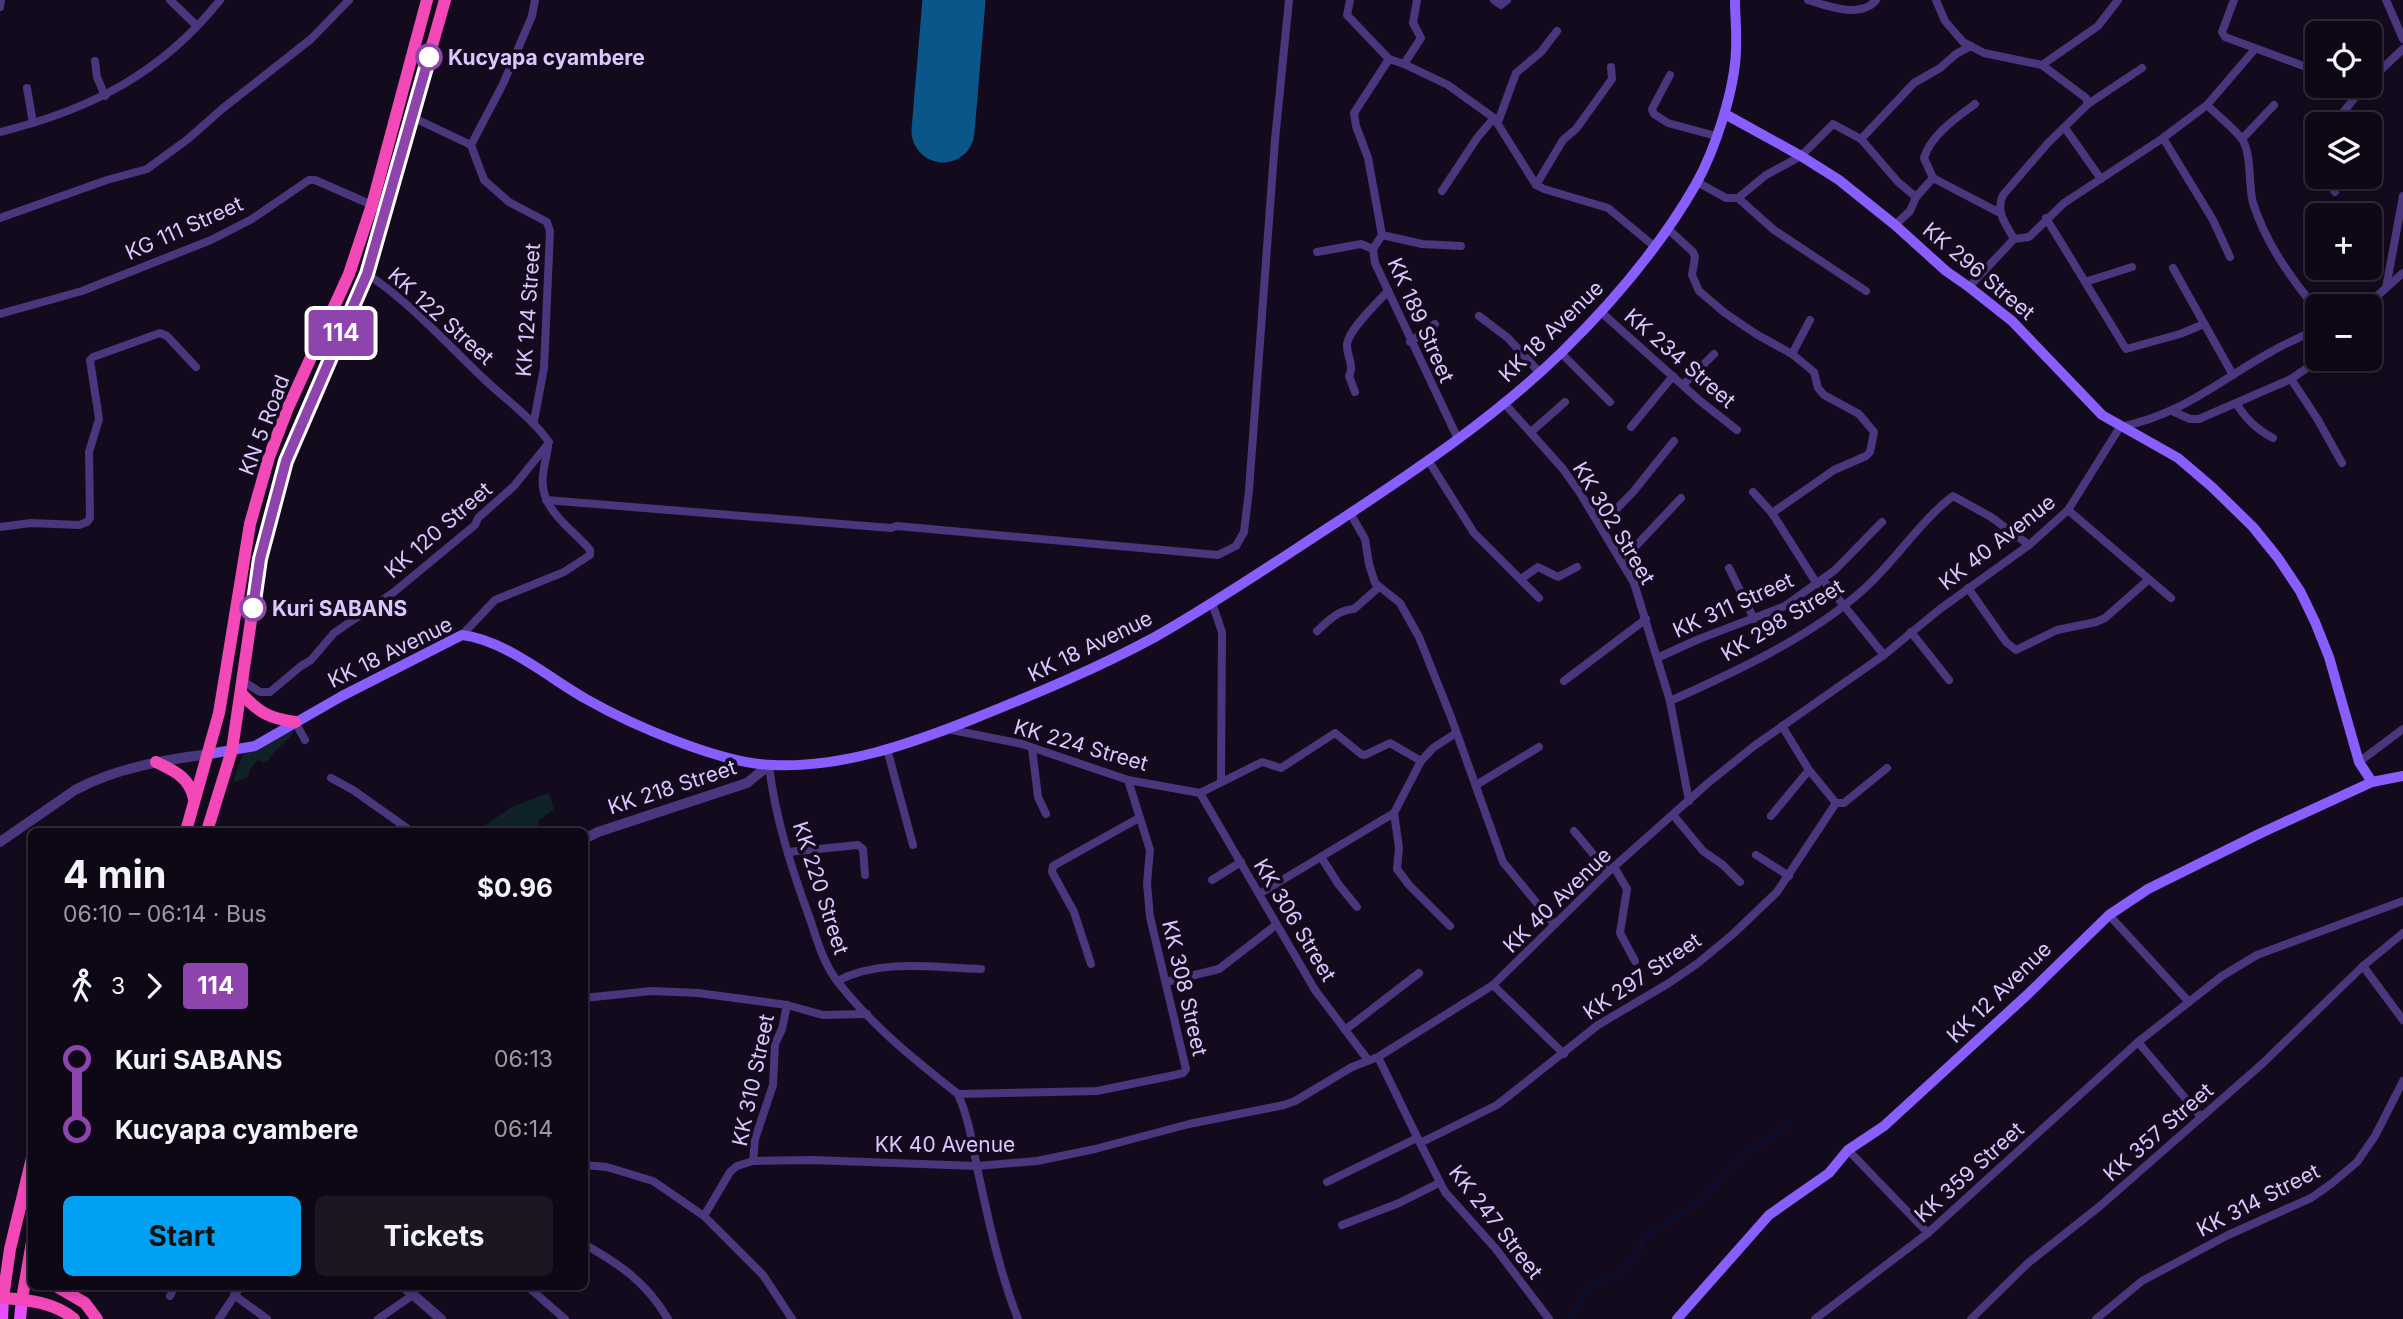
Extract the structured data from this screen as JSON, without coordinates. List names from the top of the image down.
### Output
{
  "streets": {
    "highway": ["KN 5 Road"],
    "main road": ["KK 296 Street", "KK 18 Avenue", "KK 12 Avenue"],
    "street": [
      "KG 111 Street",
      "KK 124 Street",
      "KK 122 Street",
      "KK 189 Street",
      "KK 234 Street",
      "KK 302 Street",
      "KK 120 Street",
      "KK 40 Avenue",
      "KK 311 Street",
      "KK 298 Street",
      "KK 224 Street",
      "KK 218 Street",
      "KK 220 Street",
      "KK 306 Street",
      "KK 297 Street",
      "KK 308 Street",
      "KK 310 Street",
      "KK 357 Street",
      "KK 359 Street",
      "KK 314 Street",
      "KK 247 Street"
    ]
  },
  "crossings": [
    ["KG 111 Street", "KN 5 Road"],
    ["KK 296 Street", "KK 40 Avenue"],
    ["KK 296 Street", "KK 12 Avenue"],
    ["KK 124 Street", "KK 122 Street"],
    ["KK 122 Street", "KN 5 Road"],
    ["KK 122 Street", "KK 120 Street"],
    ["KK 189 Street", "KK 18 Avenue"],
    ["KK 18 Avenue", "KK 234 Street"],
    ["KK 18 Avenue", "KN 5 Road"],
    ["KK 18 Avenue", "KK 302 Street"],
    ["KK 18 Avenue", "KK 224 Street"],
    ["KK 18 Avenue", "KK 218 Street"],
    ["KK 18 Avenue", "KK 220 Street"],
    ["KN 5 Road", "KK 120 Street"],
    ["KK 302 Street", "KK 40 Avenue"],
    ["KK 302 Street", "KK 311 Street"],
    ["KK 302 Street", "KK 298 Street"],
    ["KK 40 Avenue", "KK 298 Street"],
    ["KK 40 Avenue", "KK 306 Street"],
    ["KK 40 Avenue", "KK 310 Street"],
    ["KK 40 Avenue", "KK 247 Street"],
    ["KK 224 Street", "KK 306 Street"],
    ["KK 224 Street", "KK 308 Street"],
    ["KK 218 Street", "KK 220 Street"],
    ["KK 220 Street", "KK 308 Street"],
    ["KK 220 Street", "KK 310 Street"],
    ["KK 297 Street", "KK 247 Street"]
  ],
  "places": ["Kucyapa cyambere", "Kuri SABANS"],
  "lines": ["bus line 114"],
  "page": {
    "on_map": "114",
    "map_buttons": ["+", "−"],
    "heading": ["4 min", "06:10 – 06:14 · Bus", "$0.96"],
    "legs": ["3", "114"],
    "list": [
      {
        "name": "Kuri SABANS",
        "value": "06:13"
      },
      {
        "name": "Kucyapa cyambere",
        "value": "06:14"
      }
    ],
    "buttons": ["Start", "Tickets"]
  }
}
